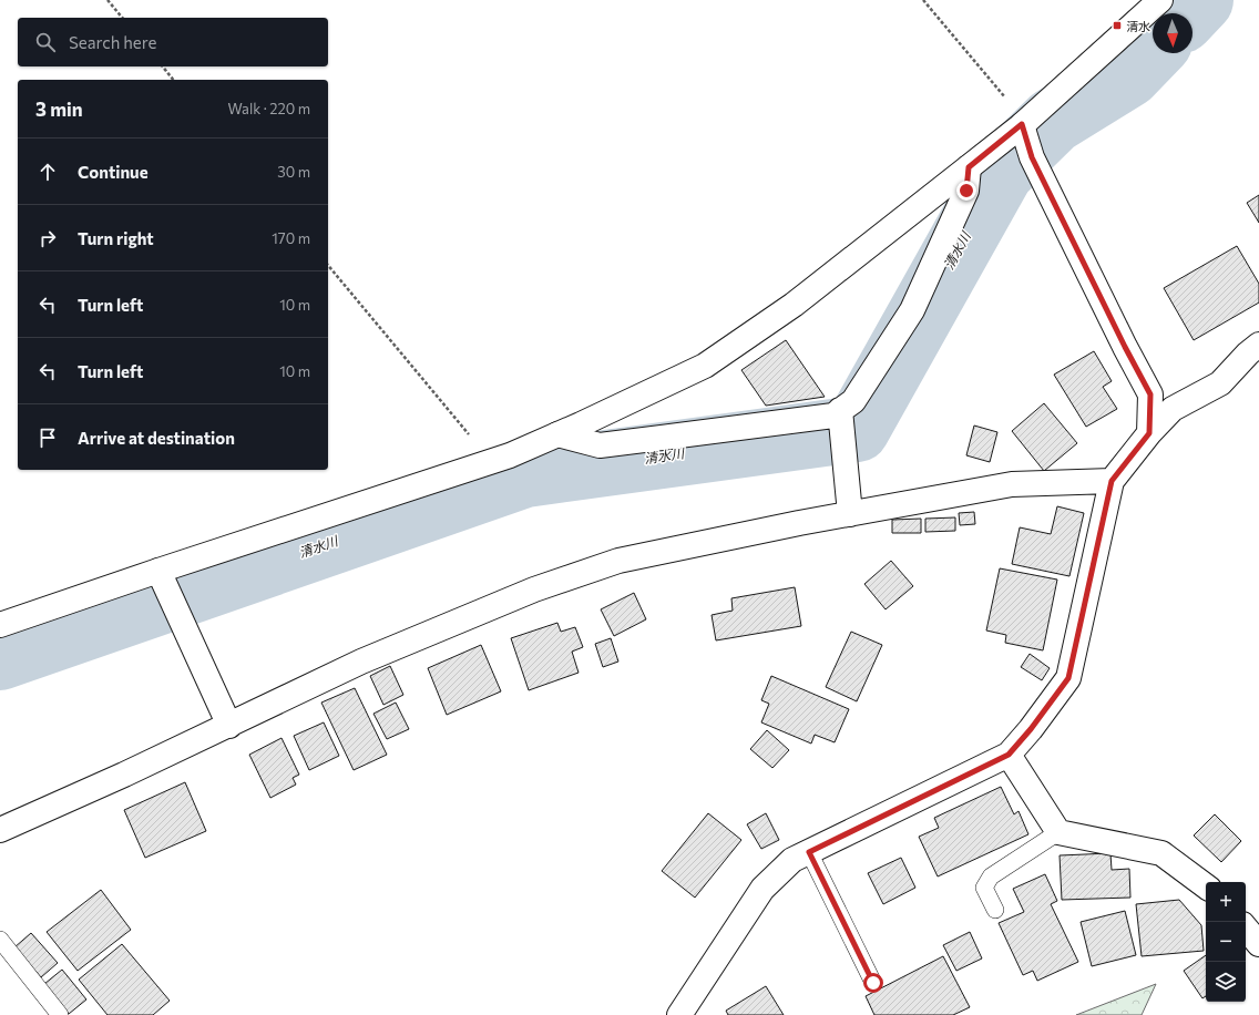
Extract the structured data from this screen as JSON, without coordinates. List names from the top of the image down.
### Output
{
  "water": ["清水川"],
  "places": {
    "transit": ["清水"]
  },
  "north": "bottom",
  "page": {
    "search": "Search here",
    "heading": ["3 min", "Walk · 220 m"],
    "list": [
      ["Continue", "30 m"],
      ["Turn right", "170 m"],
      ["Turn left", "10 m"],
      ["Turn left", "10 m"],
      "Arrive at destination"
    ],
    "map_buttons": ["+", "−"]
  }
}
